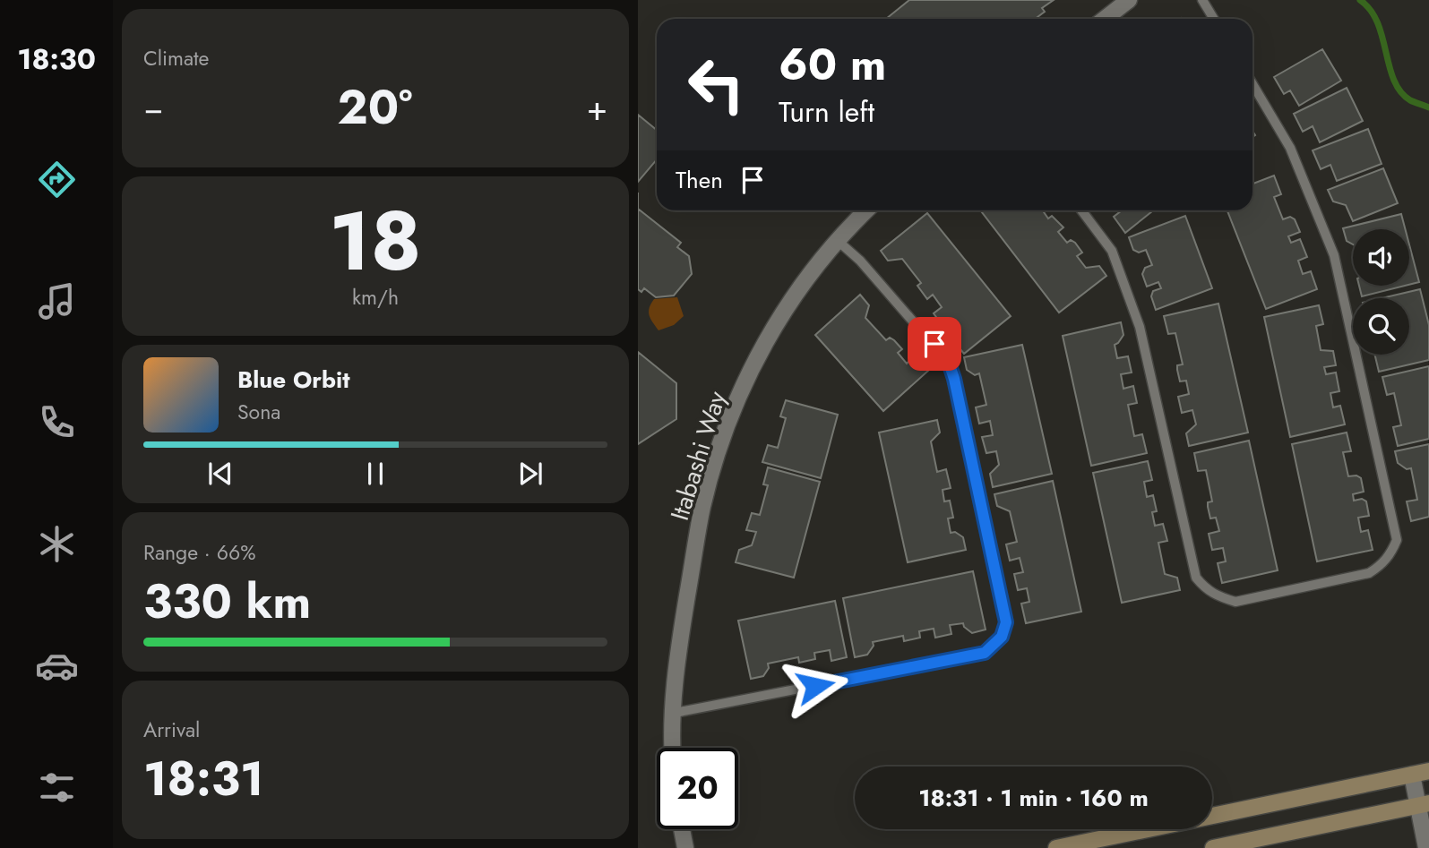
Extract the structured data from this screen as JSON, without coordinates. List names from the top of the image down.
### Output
{
  "streets": {
    "street": ["Itabashi Way"]
  },
  "page": {
    "tabs": "18:30",
    "tile": [
      "Climate",
      ["18", "km/h"],
      ["Range · 66%", "330 km"],
      ["Arrival", "18:31"]
    ],
    "turn": ["60 m", "Turn left"],
    "heat": ["−", "20°", "+"],
    "then": "Then",
    "song": ["Blue Orbit", "Sona"],
    "limit": "20",
    "trip": "18:31 · 1 min · 160 m"
  }
}
